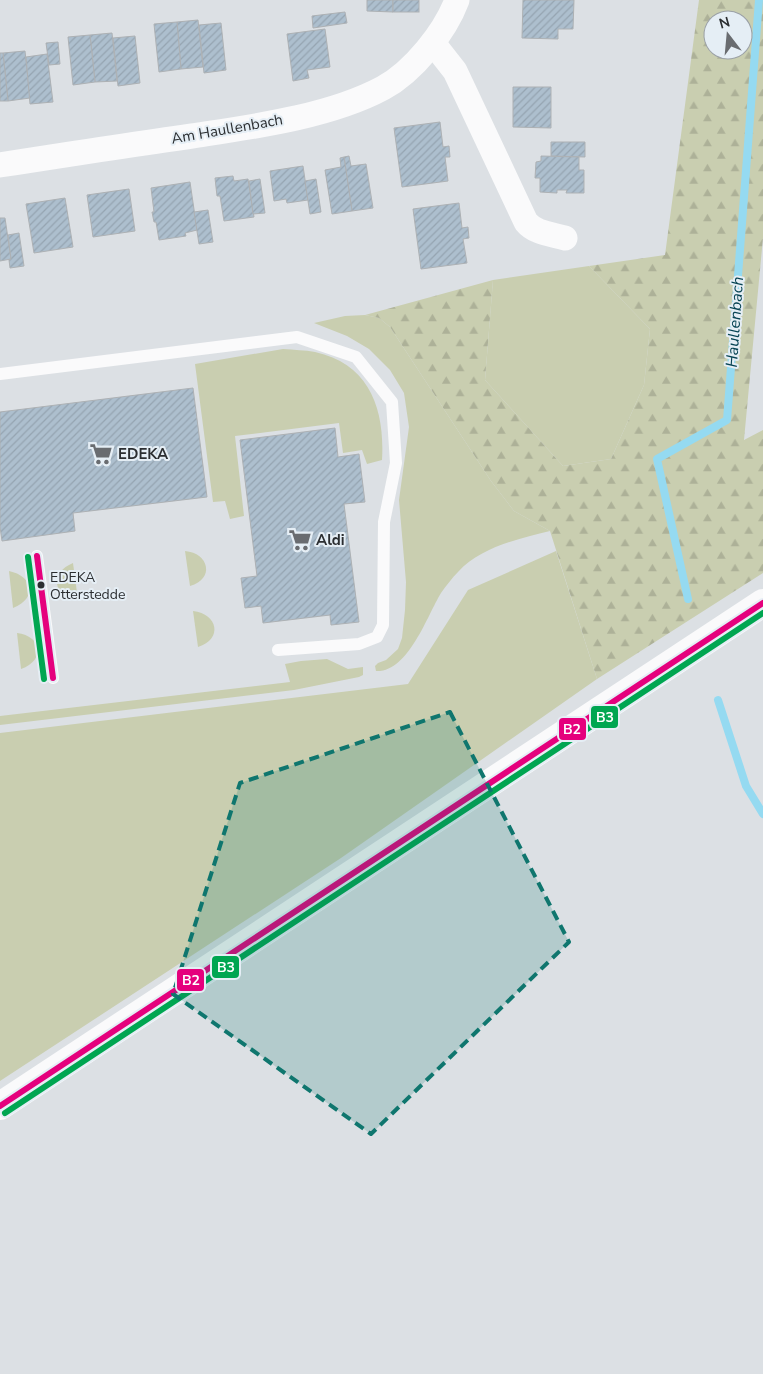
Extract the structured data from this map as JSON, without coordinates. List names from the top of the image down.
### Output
{
  "streets": {
    "street": ["Am Haullenbach"]
  },
  "water": ["Haullenbach"],
  "places": {
    "supermarket": ["EDEKA", "Aldi"],
    "other": ["EDEKA Otterstedde"]
  },
  "lines": ["transit line B2", "transit line B3"],
  "north": "top"
}
